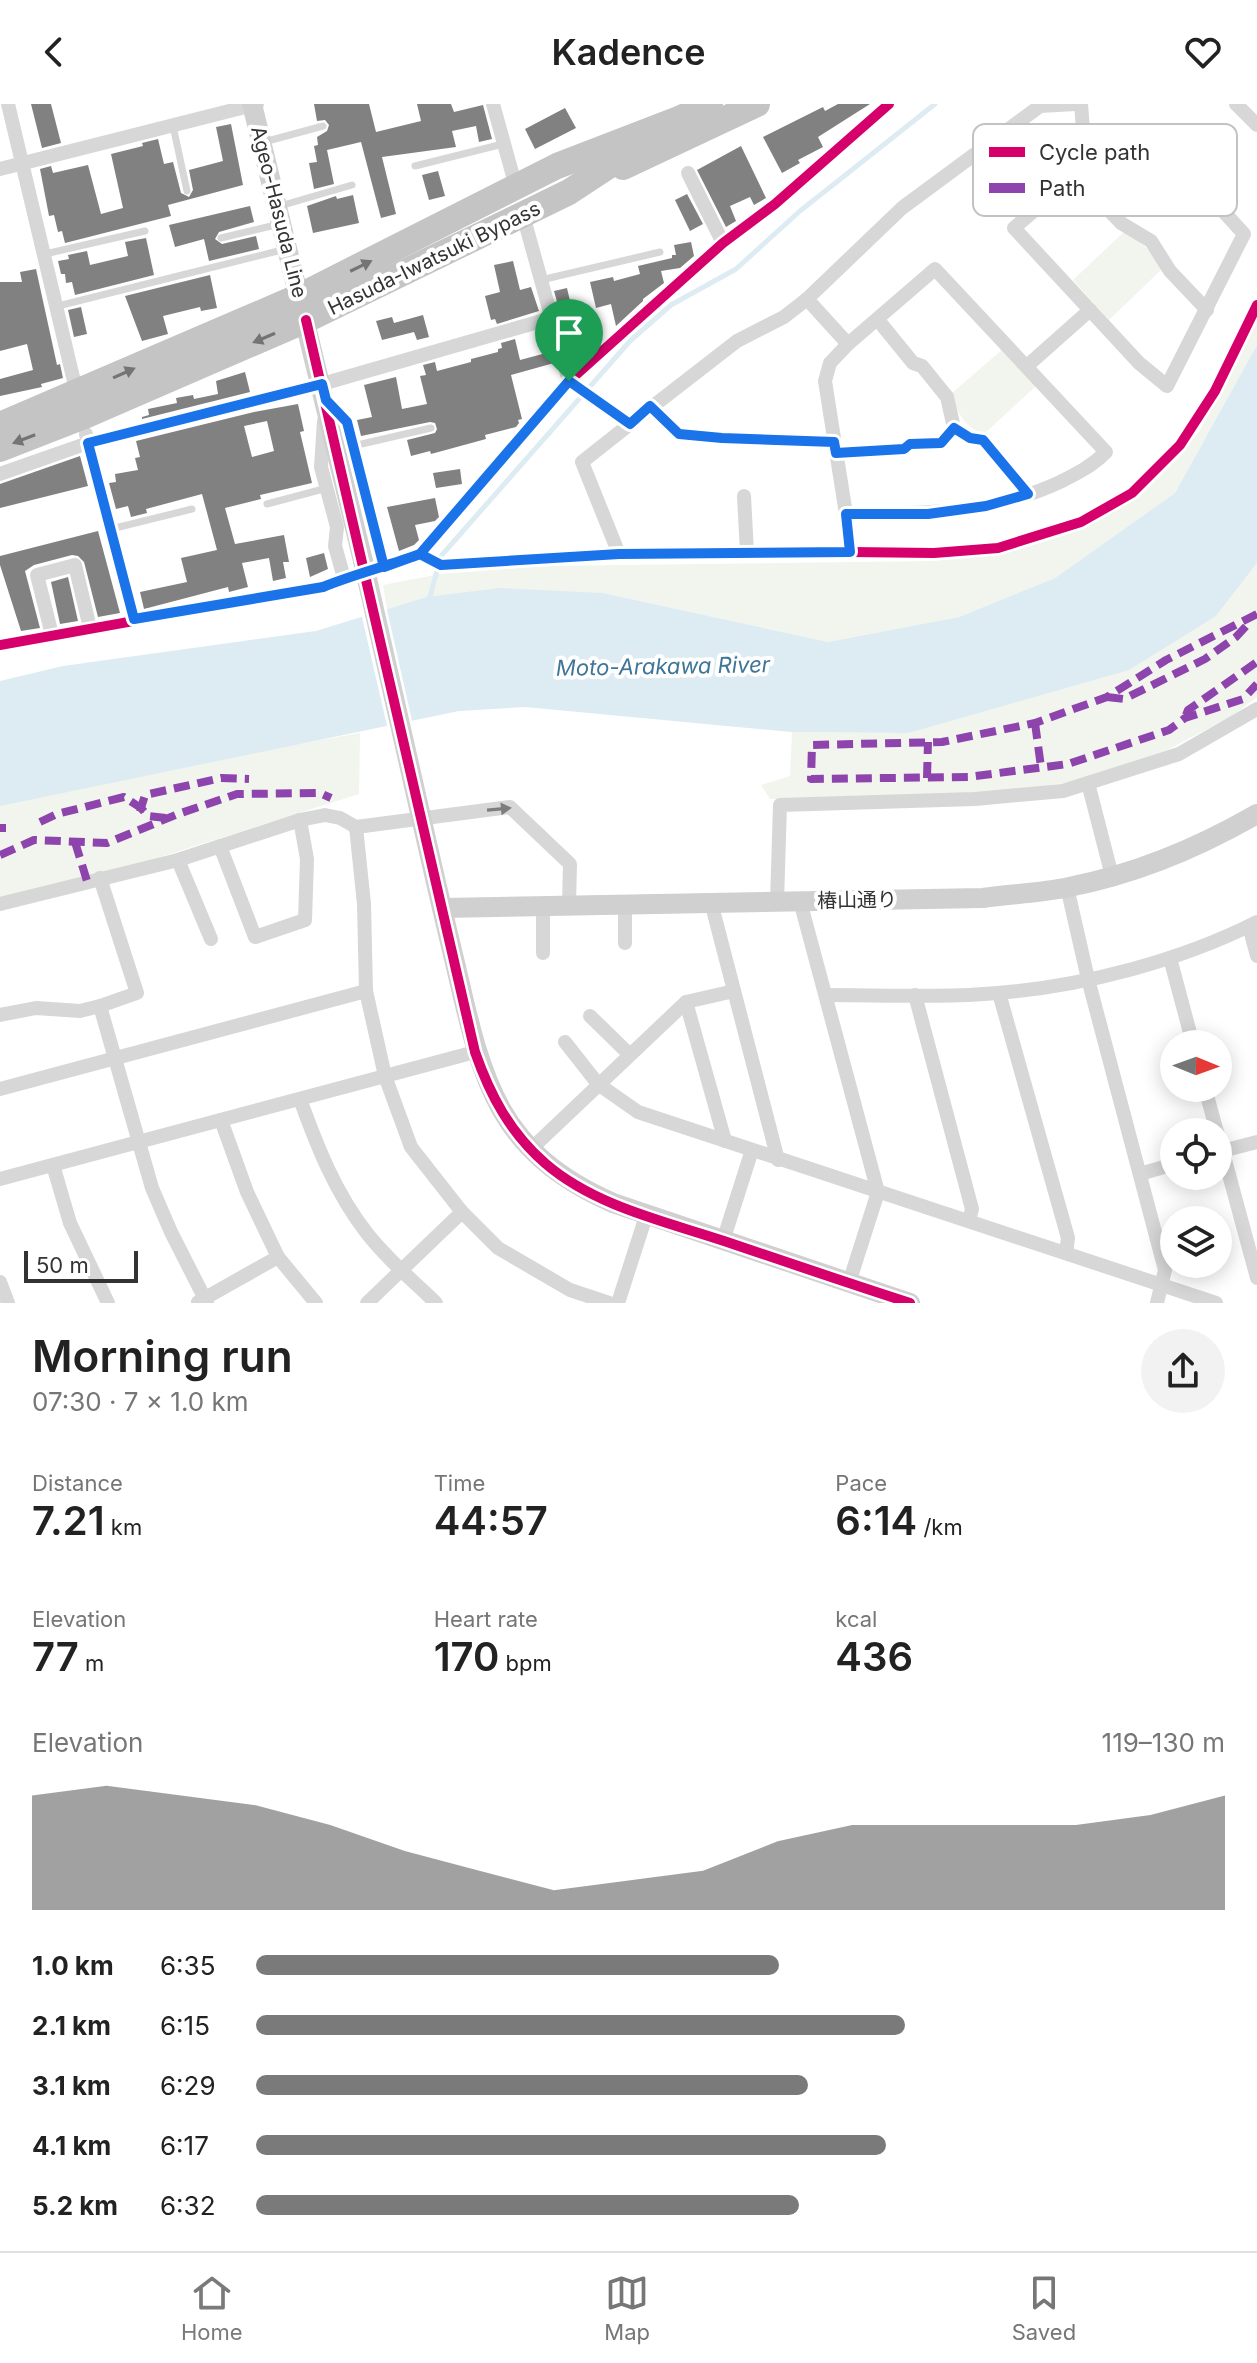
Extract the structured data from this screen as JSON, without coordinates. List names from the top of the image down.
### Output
{
  "streets": {
    "highway": ["Hasuda-Iwatsuki Bypass"],
    "street": ["Ageo-Hasuda Line", "椿山通り"]
  },
  "crossings": [
    ["Ageo-Hasuda Line", "Hasuda-Iwatsuki Bypass"],
    ["Ageo-Hasuda Line", "椿山通り"]
  ],
  "water": ["Moto-Arakawa River"],
  "legend": ["Cycle path", "Path"],
  "scale_bar": "50 m",
  "north": "right",
  "page": {
    "header": "Kadence",
    "scale": "50 m",
    "heading": ["Morning run", "07:30 · 7 × 1.0 km"],
    "stats": [
      ["Distance", "7.21 km"],
      ["Time", "44:57"],
      ["Pace", "6:14 /km"],
      ["Elevation", "77 m"],
      ["Heart rate", "170 bpm"],
      ["kcal", "436"]
    ],
    "chart": ["Elevation", "119–130 m"],
    "list": [
      {
        "name": "1.0 km",
        "note": "6:35"
      },
      {
        "name": "2.1 km",
        "note": "6:15"
      },
      {
        "name": "3.1 km",
        "note": "6:29"
      },
      {
        "name": "4.1 km",
        "note": "6:17"
      },
      {
        "name": "5.2 km",
        "note": "6:32"
      }
    ],
    "tabs": ["Home", "Map", "Saved"]
  }
}
